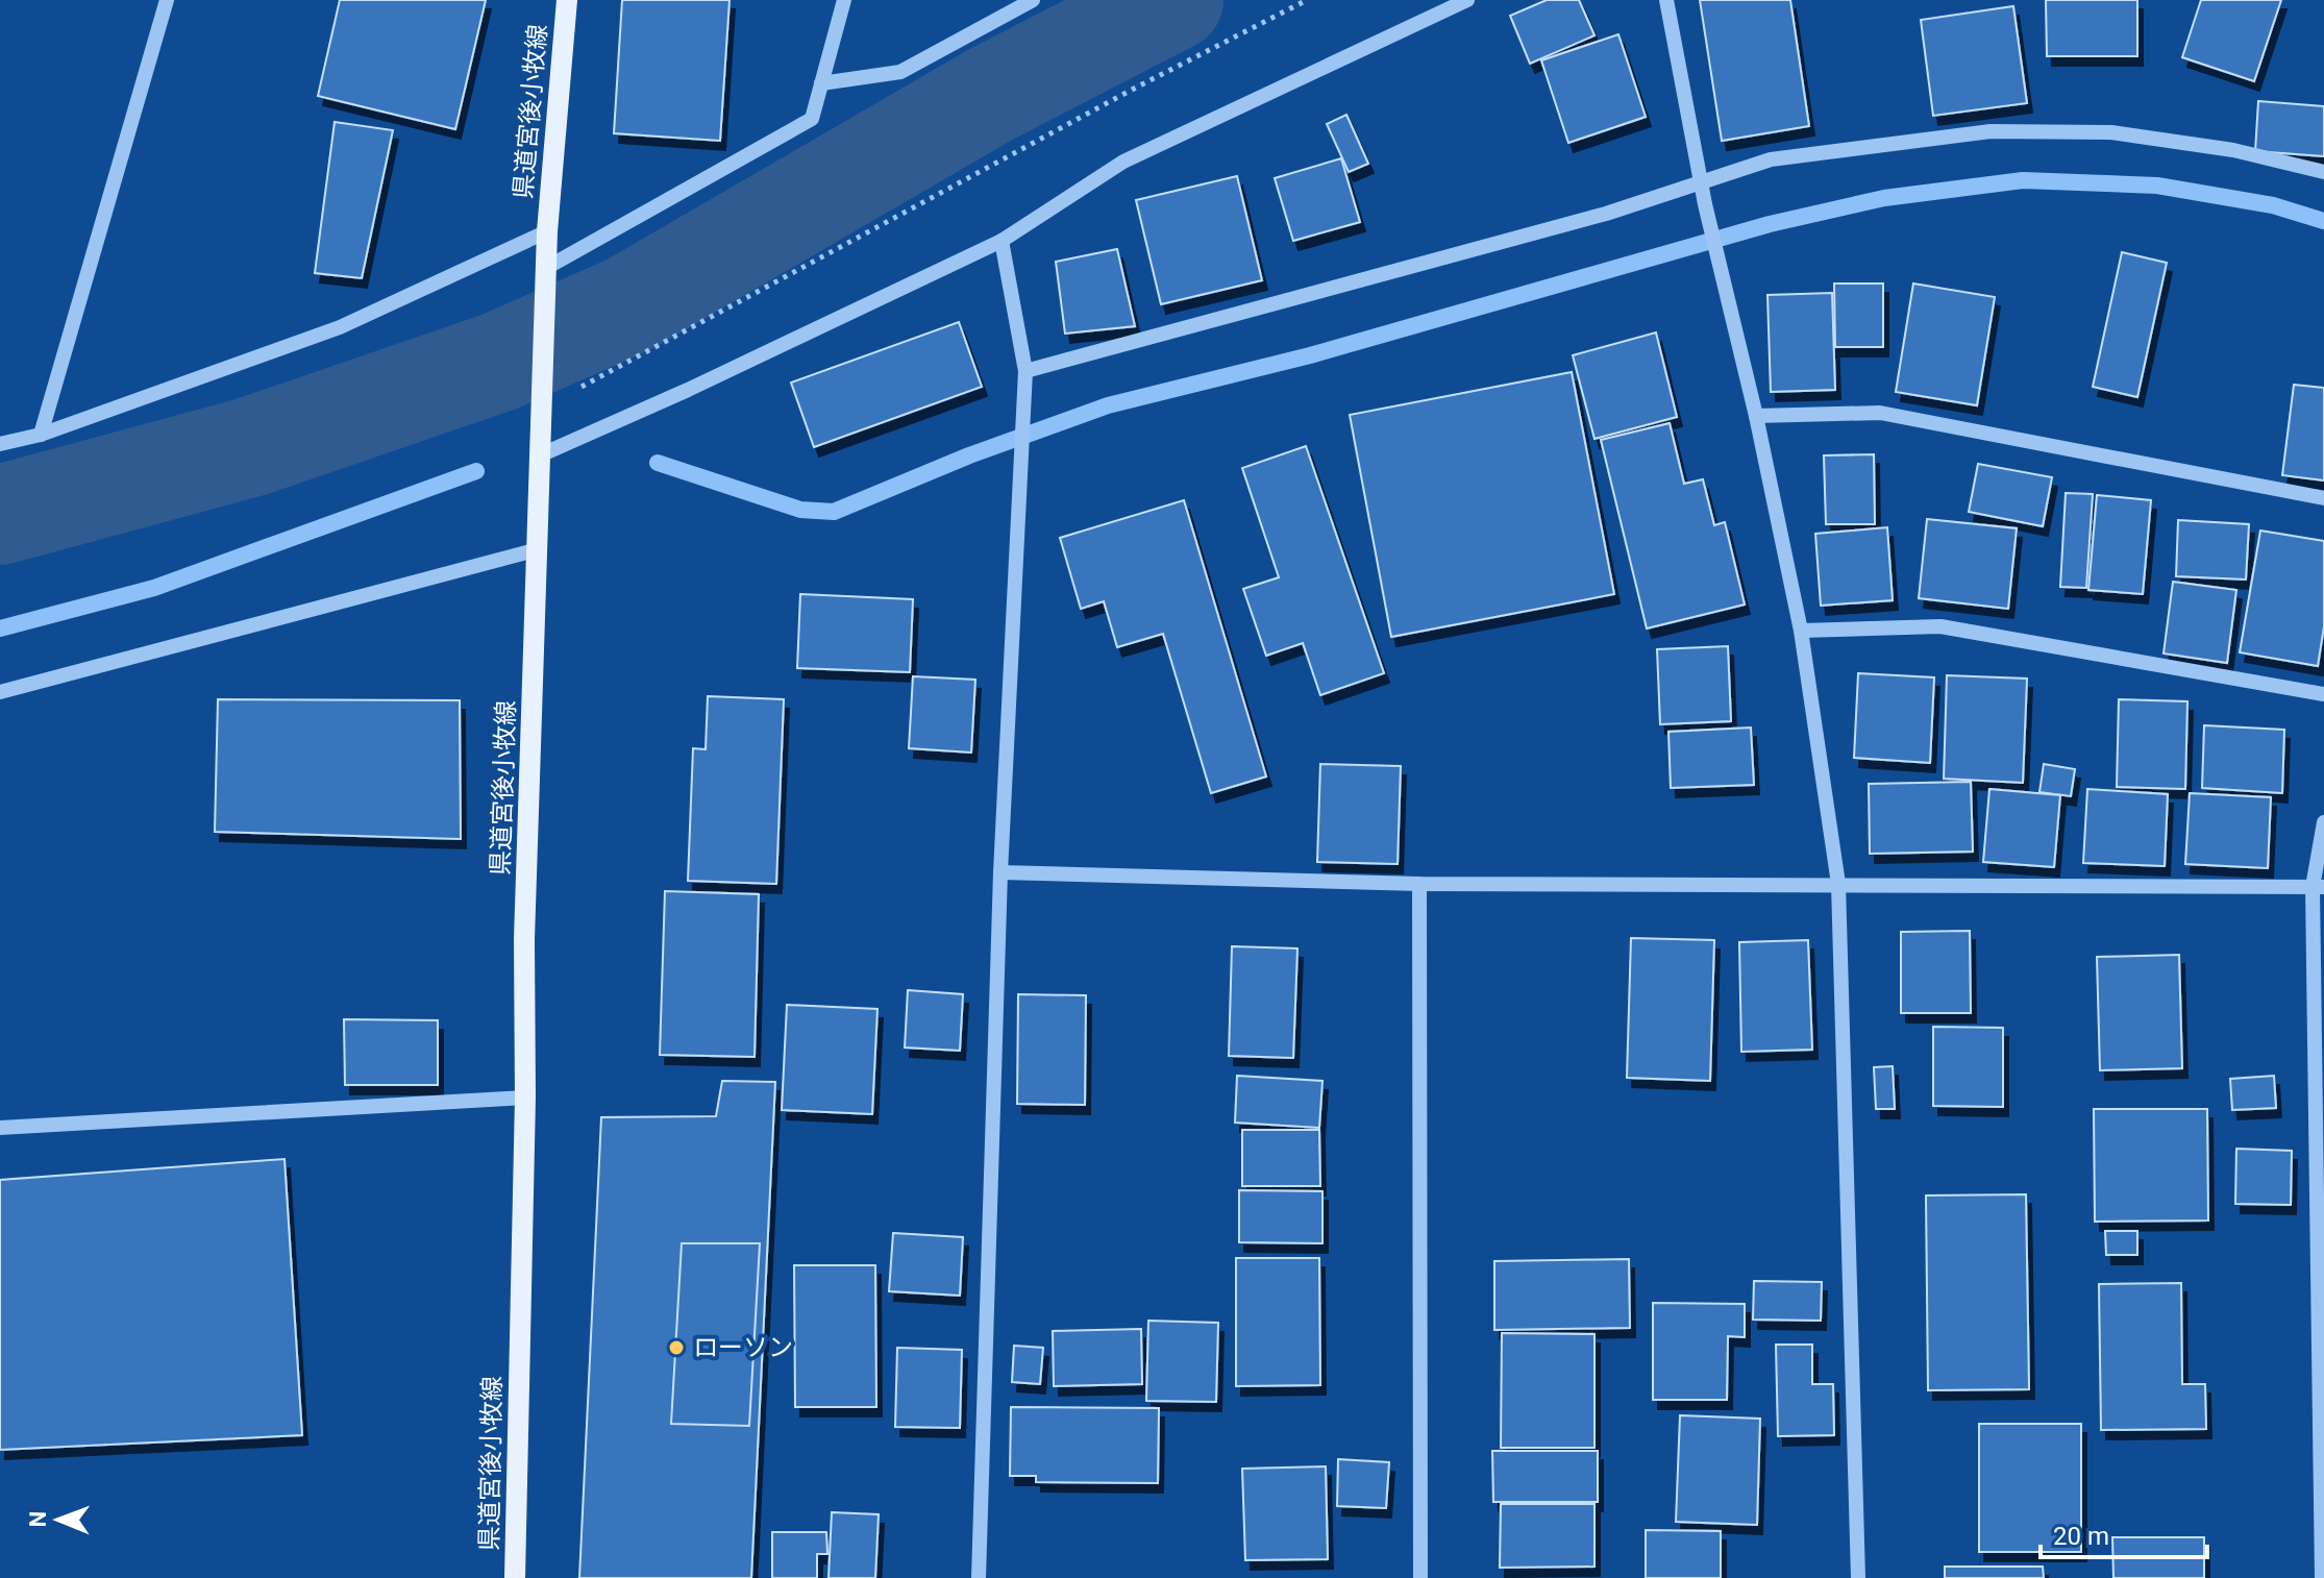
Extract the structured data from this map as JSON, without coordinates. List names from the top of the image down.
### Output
{
  "streets": {
    "main road": ["県道宮後小牧線"]
  },
  "places": ["ローソン"],
  "scale_bar": "20 m",
  "north": "left"
}
